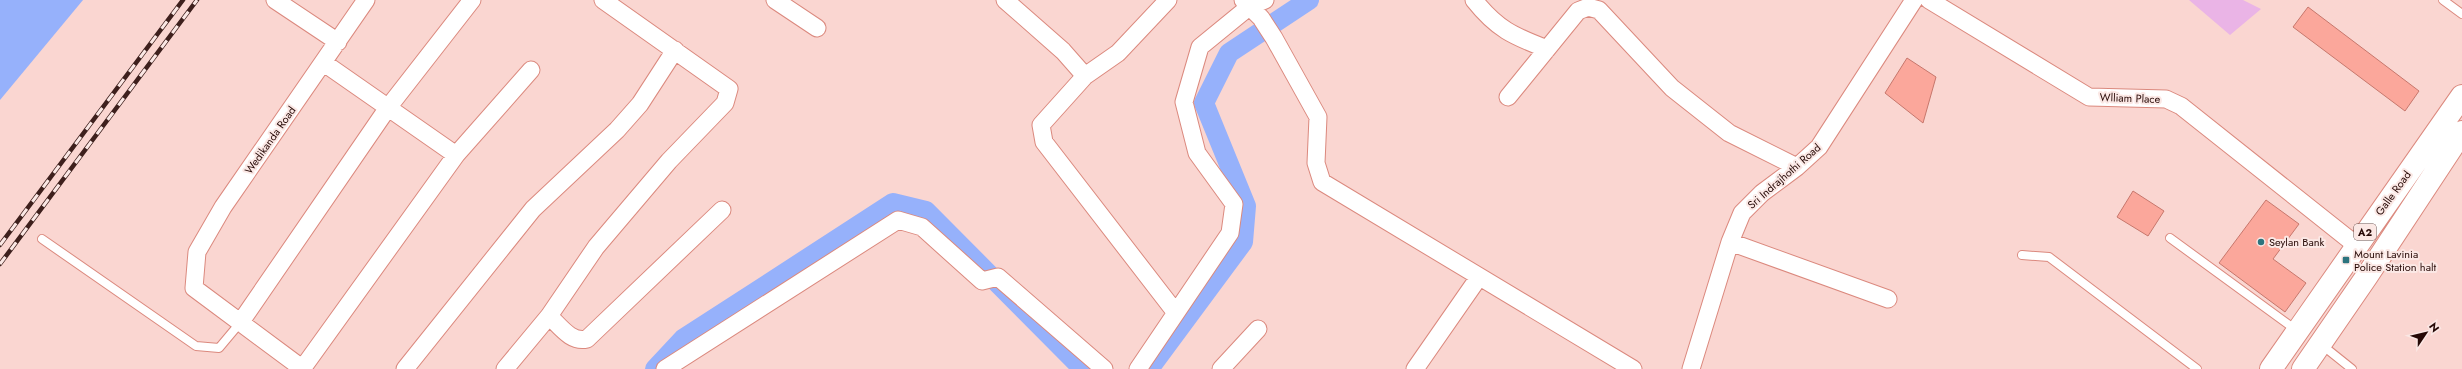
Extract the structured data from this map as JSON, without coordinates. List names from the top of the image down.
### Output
{
  "streets": {
    "highway": ["Galle Road", "A2"],
    "street": ["Wlliam Place", "Wedikanda Road", "Sri Indrajhothi Road"]
  },
  "crossings": [
    ["Wlliam Place", "Galle Road"]
  ],
  "places": {
    "other": ["Seylan Bank"],
    "transit": ["Mount Lavinia Police Station halt"]
  },
  "north": "top right"
}
